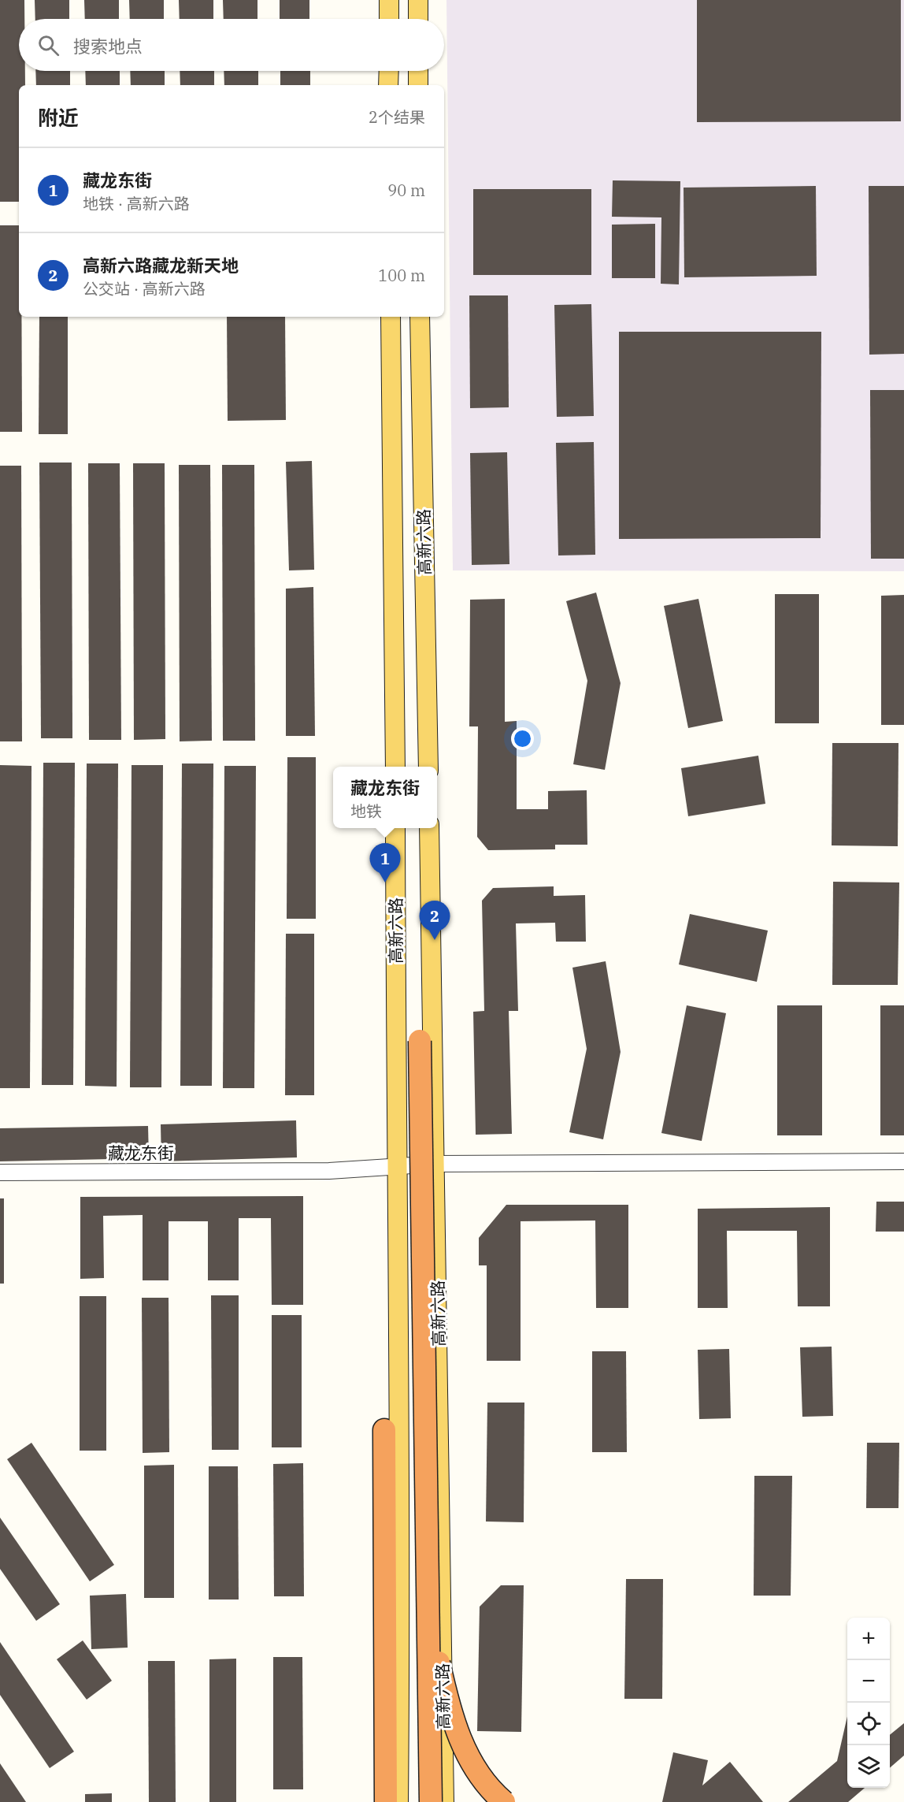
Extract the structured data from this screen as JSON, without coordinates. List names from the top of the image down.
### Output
{
  "streets": {
    "main road": ["高新六路"],
    "street": ["藏龙东街"]
  },
  "crossings": [
    ["高新六路", "藏龙东街"]
  ],
  "page": {
    "search": "搜索地点",
    "heading": ["附近", "2个结果"],
    "list": [
      {
        "mark": "1",
        "name": "藏龙东街",
        "note": "地铁 · 高新六路",
        "value": "90 m"
      },
      {
        "mark": "2",
        "name": "高新六路藏龙新天地",
        "note": "公交站 · 高新六路",
        "value": "100 m"
      }
    ],
    "popup": ["藏龙东街", "地铁"],
    "pins": ["1", "2"],
    "map_buttons": ["+", "−"]
  }
}
